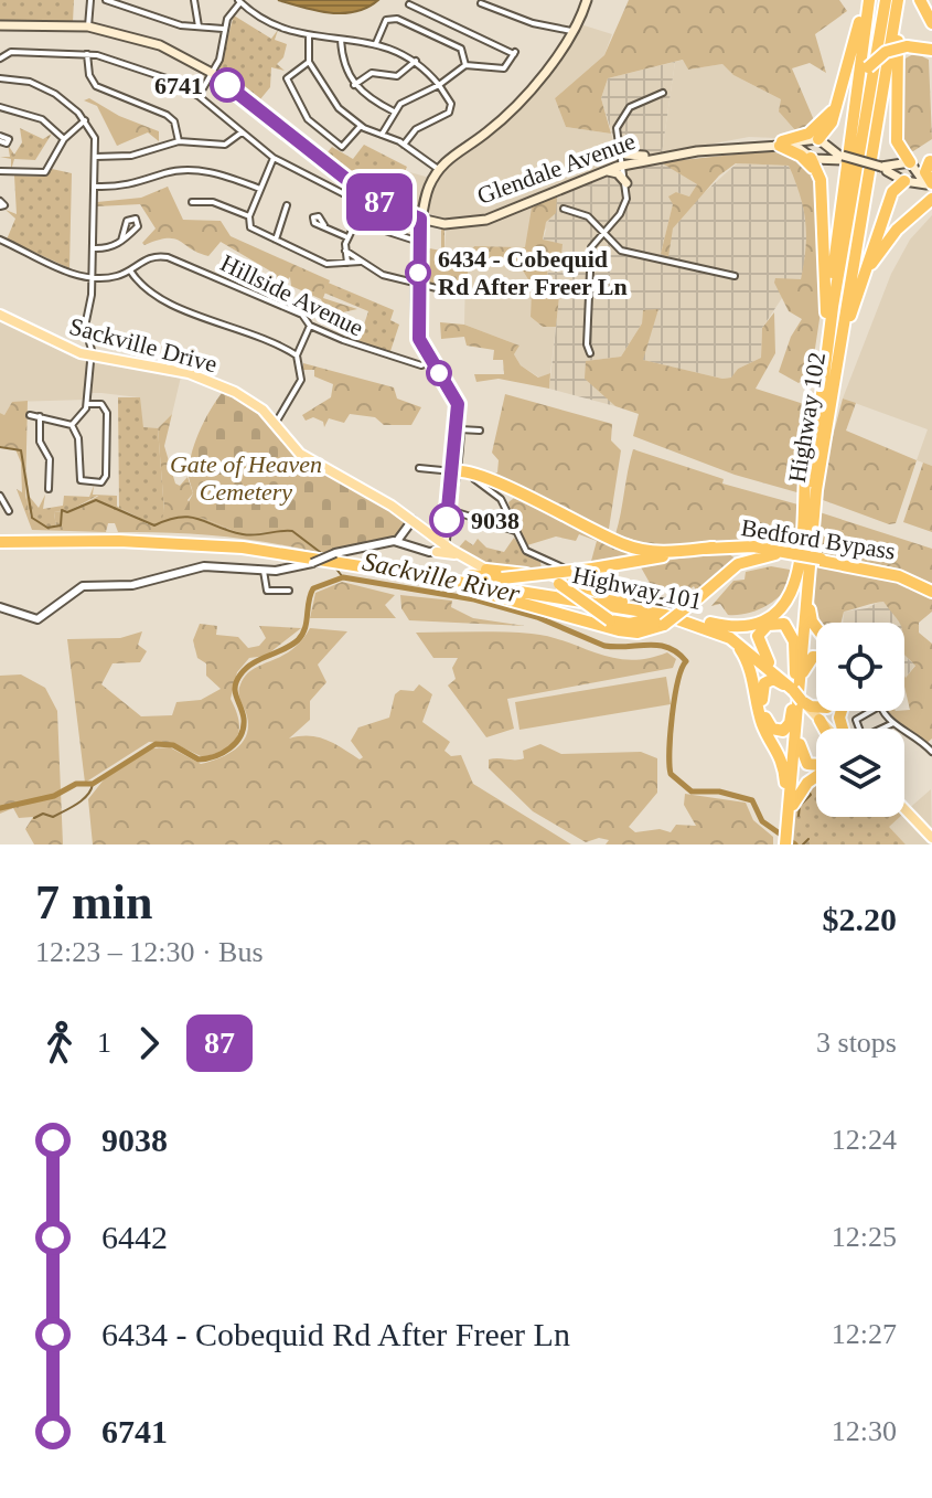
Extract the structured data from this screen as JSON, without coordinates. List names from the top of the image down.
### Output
{
  "streets": {
    "highway": ["Highway 102", "Bedford Bypass", "Highway 101"],
    "main road": ["Glendale Avenue", "Sackville Drive"],
    "street": ["Hillside Avenue"]
  },
  "crossings": [
    ["Highway 102", "Bedford Bypass"],
    ["Highway 102", "Highway 101"],
    ["Bedford Bypass", "Highway 101"]
  ],
  "water": ["Sackville River"],
  "parks": ["Gate of Heaven Cemetery"],
  "places": ["6741", "6434 - Cobequid Rd After Freer Ln", "9038"],
  "lines": ["bus line 87"],
  "page": {
    "on_map": "87",
    "heading": ["7 min", "12:23 – 12:30 · Bus", "$2.20"],
    "legs": ["1", "87", "3 stops"],
    "list": [
      {
        "name": "9038",
        "value": "12:24"
      },
      {
        "name": "6442",
        "value": "12:25"
      },
      {
        "name": "6434 - Cobequid Rd After Freer Ln",
        "value": "12:27"
      },
      {
        "name": "6741",
        "value": "12:30"
      }
    ]
  }
}
